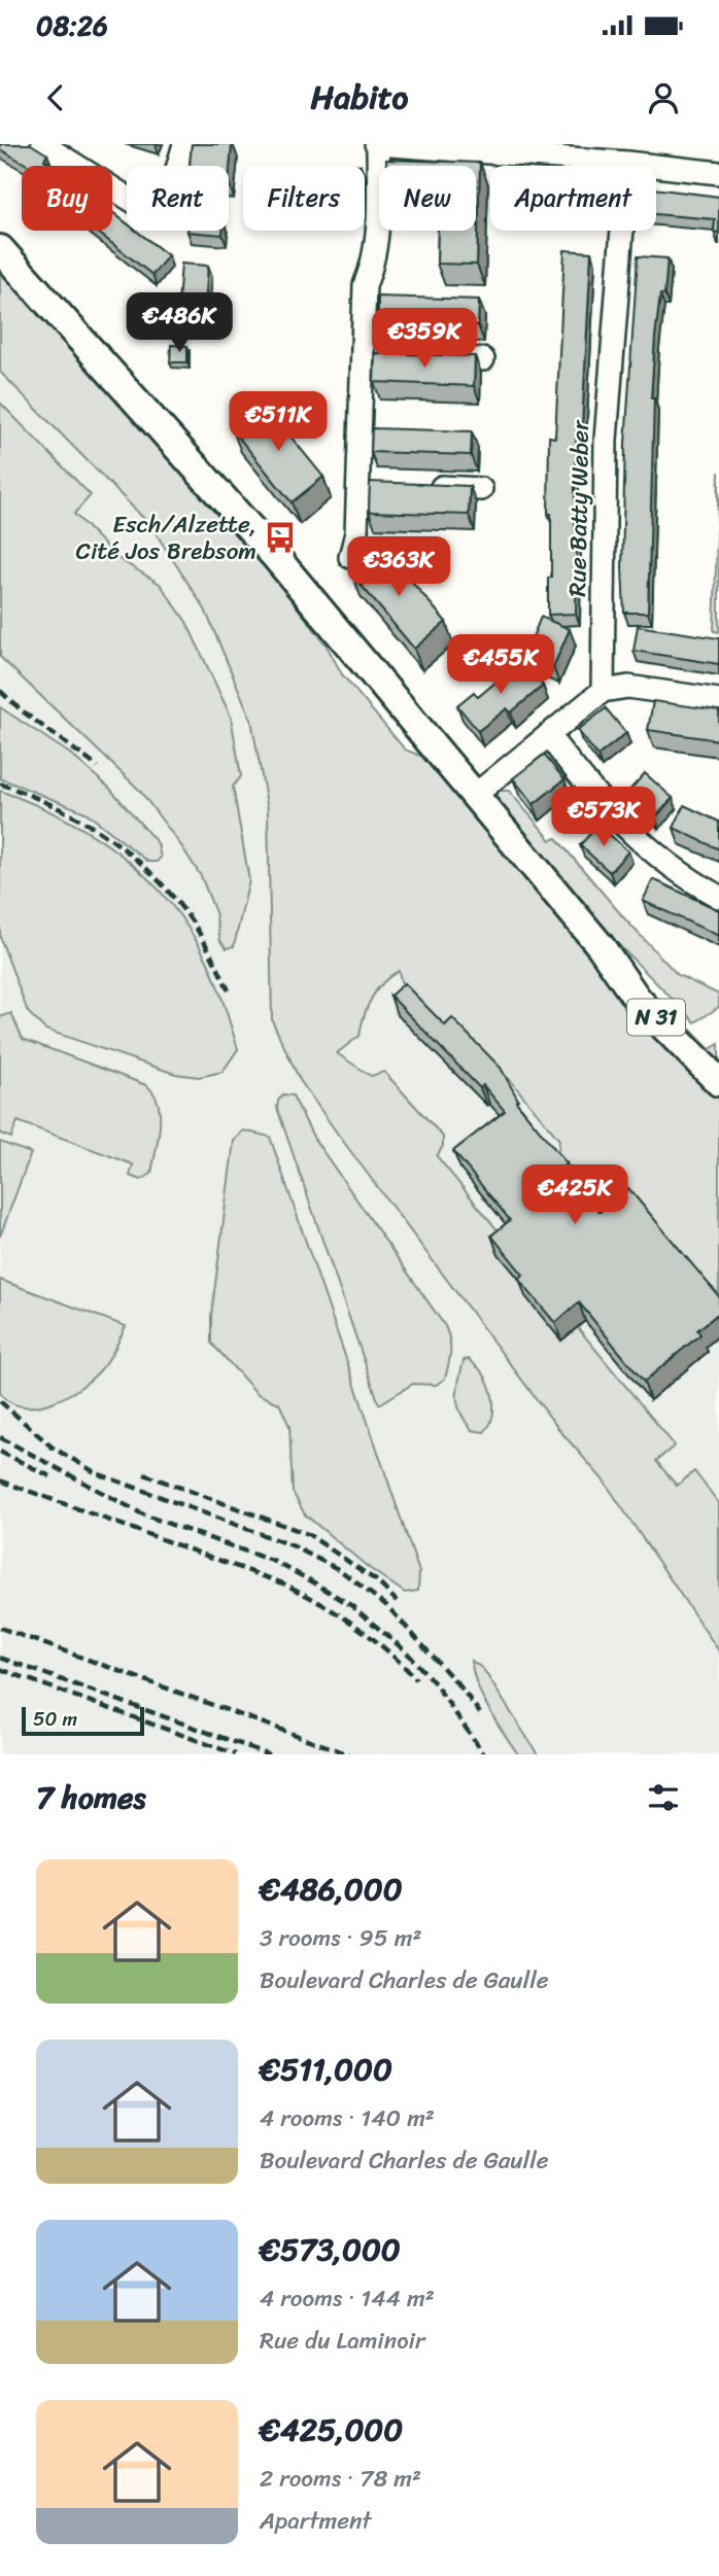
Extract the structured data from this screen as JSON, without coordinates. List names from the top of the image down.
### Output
{
  "streets": {
    "main road": ["N 31"],
    "street": ["Rue Batty Weber"]
  },
  "places": {
    "bus stop": ["Esch/Alzette, Cité Jos Brebsom"]
  },
  "scale_bar": "50 m",
  "page": {
    "status": "08:26",
    "header": "Habito",
    "chip": [
      "Buy",
      "Rent",
      "Filters",
      "New",
      "Apartment"
    ],
    "price": [
      "€486K",
      "€359K",
      "€511K",
      "€363K",
      "€455K",
      "€573K",
      "€425K"
    ],
    "scale": "50 m",
    "heading": "7 homes",
    "list": [
      {
        "name": "€486,000",
        "note": "3 rooms · 95 m² · Boulevard Charles de Gaulle"
      },
      {
        "name": "€511,000",
        "note": "4 rooms · 140 m² · Boulevard Charles de Gaulle"
      },
      {
        "name": "€573,000",
        "note": "4 rooms · 144 m² · Rue du Laminoir"
      },
      {
        "name": "€425,000",
        "note": "2 rooms · 78 m² · Apartment"
      }
    ]
  }
}
